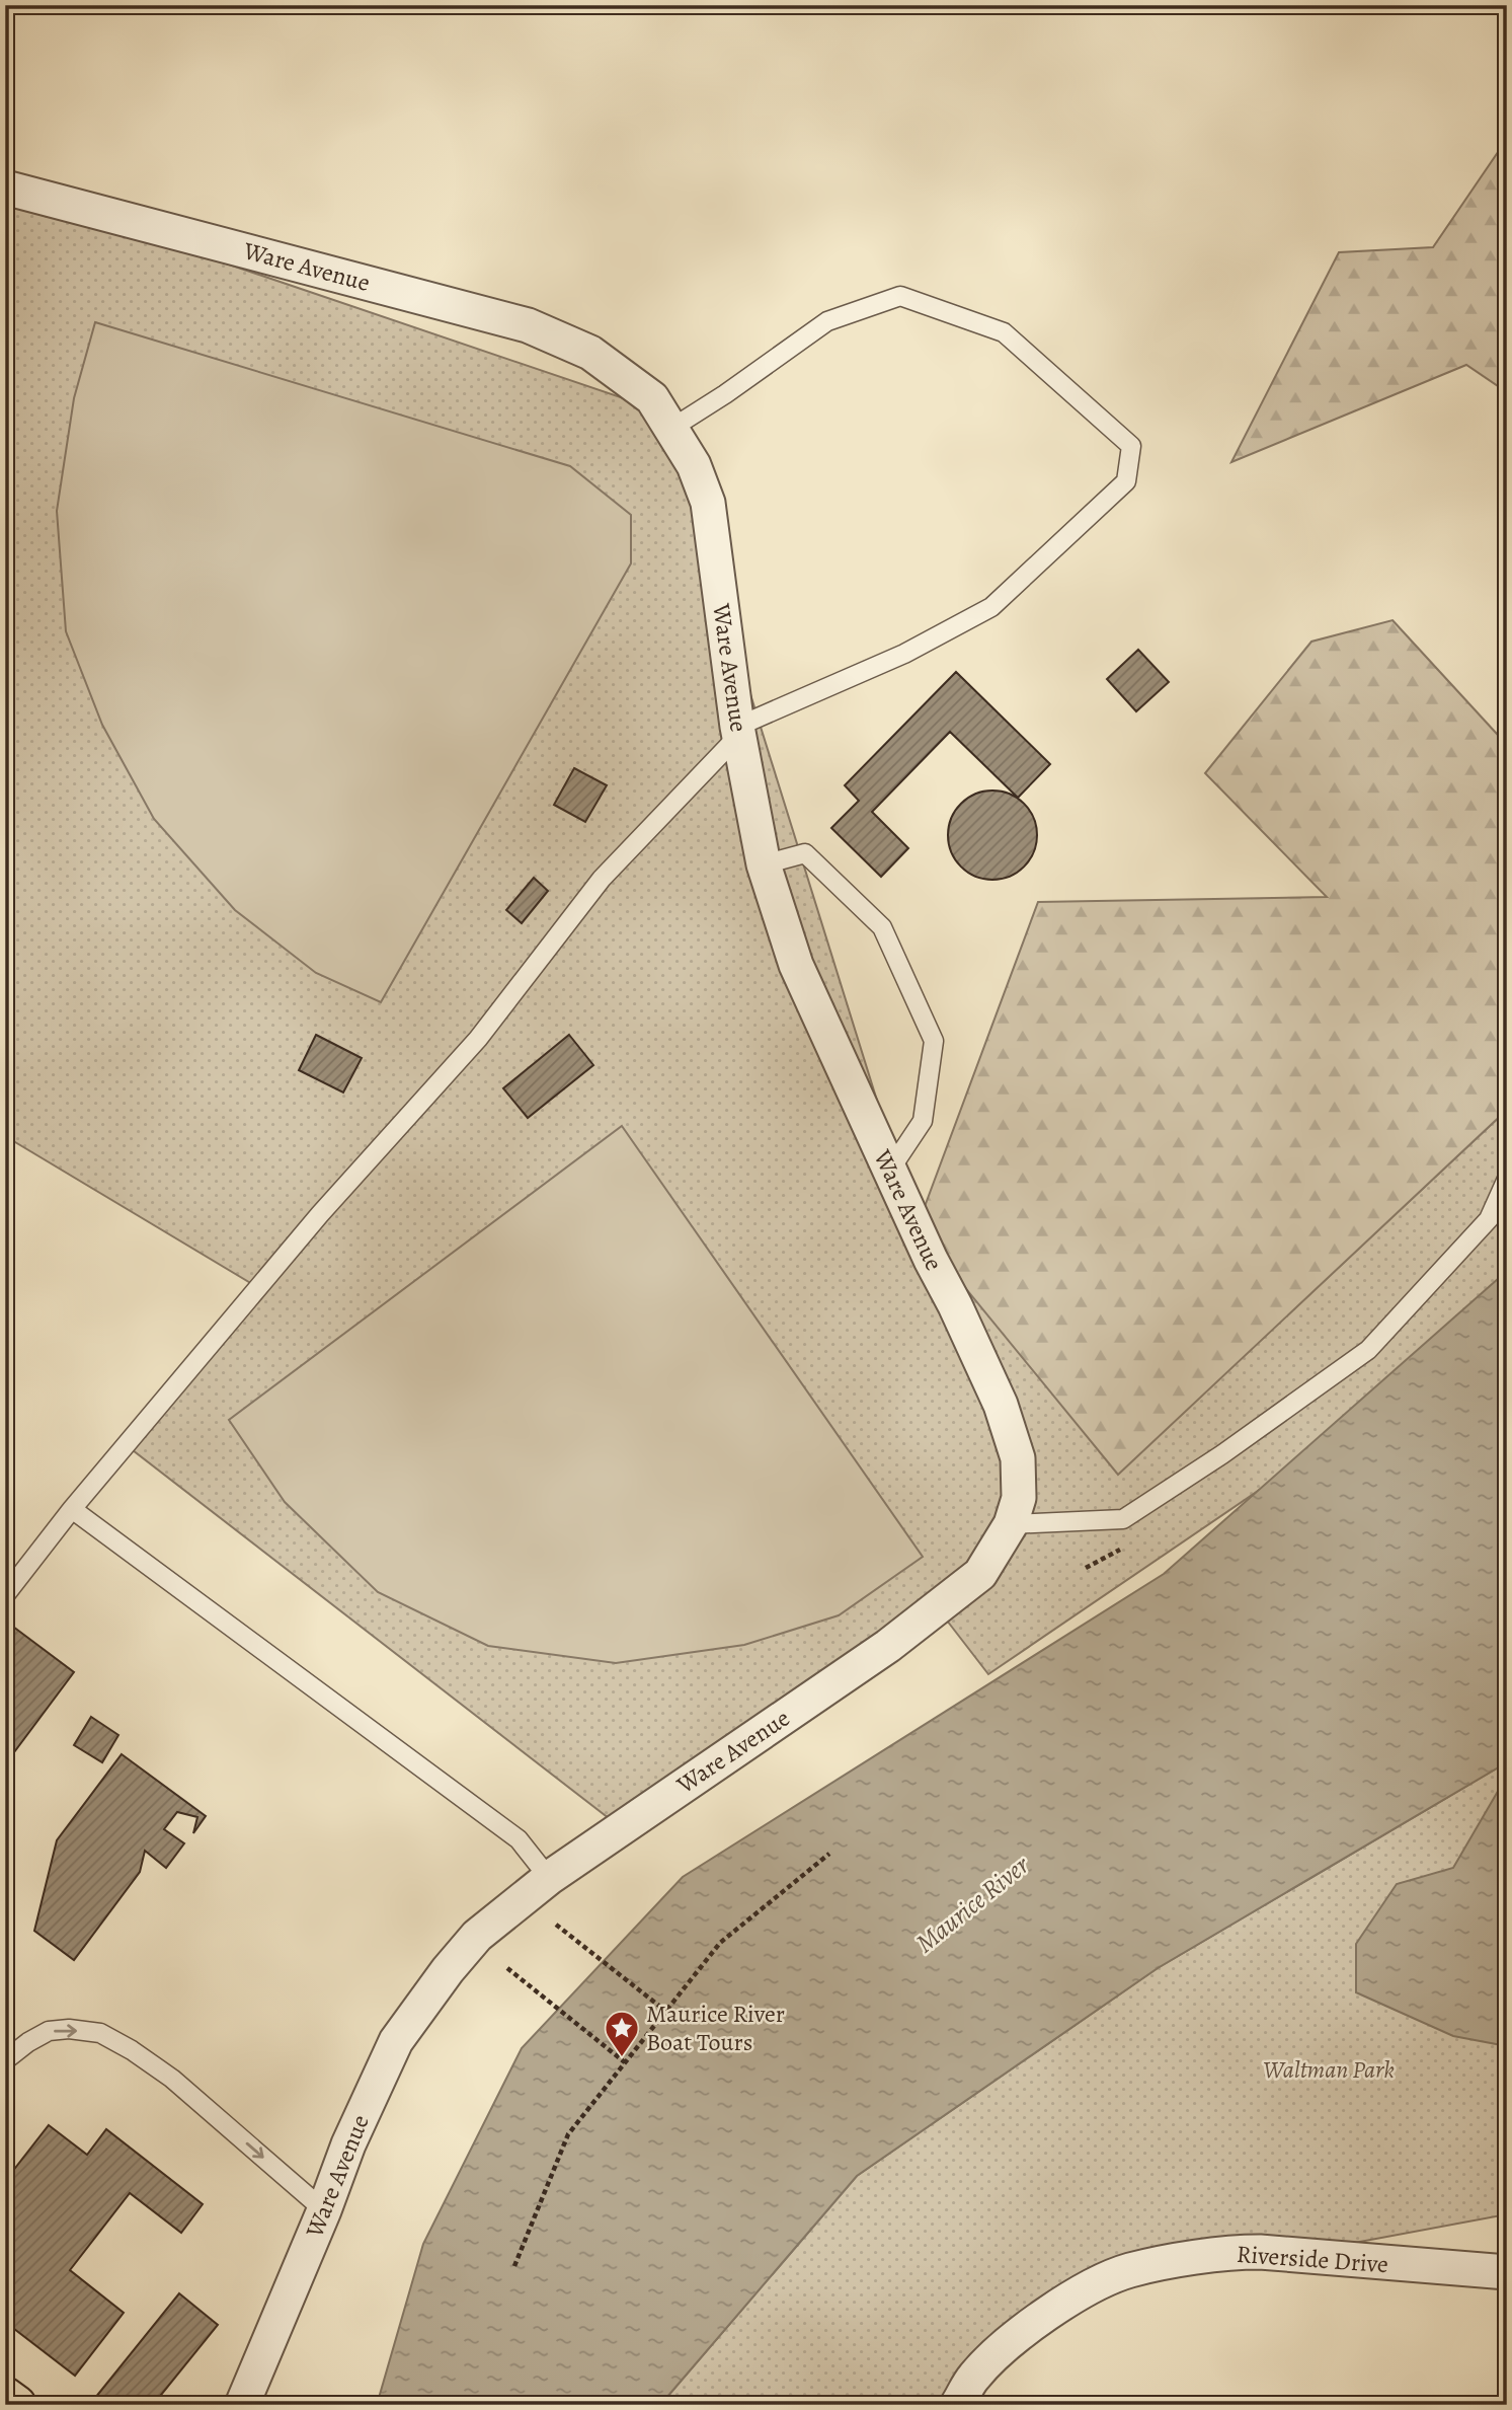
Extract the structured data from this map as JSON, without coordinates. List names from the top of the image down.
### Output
{
  "streets": {
    "street": ["Ware Avenue", "Riverside Drive"]
  },
  "water": ["Maurice River"],
  "parks": ["Waltman Park"],
  "places": {
    "place": ["Maurice River Boat Tours"]
  }
}
